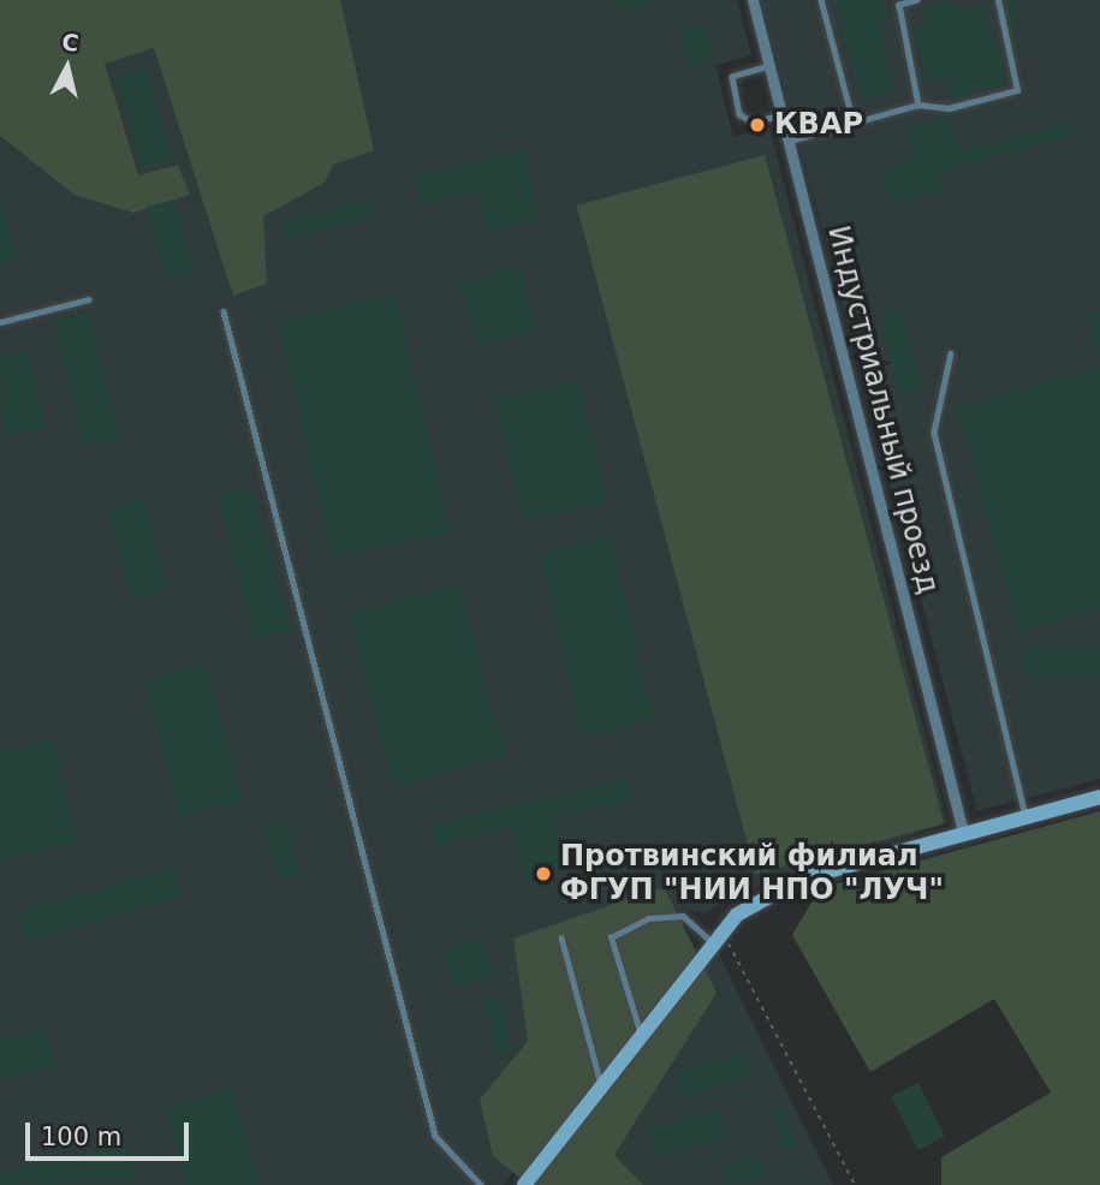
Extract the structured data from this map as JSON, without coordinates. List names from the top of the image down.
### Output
{
  "streets": {
    "street": ["Индустриальный проезд"]
  },
  "places": ["КВАР", "Протвинский филиал ФГУП \"НИИ НПО \"ЛУЧ\""],
  "scale_bar": "100 m",
  "north": "top"
}
